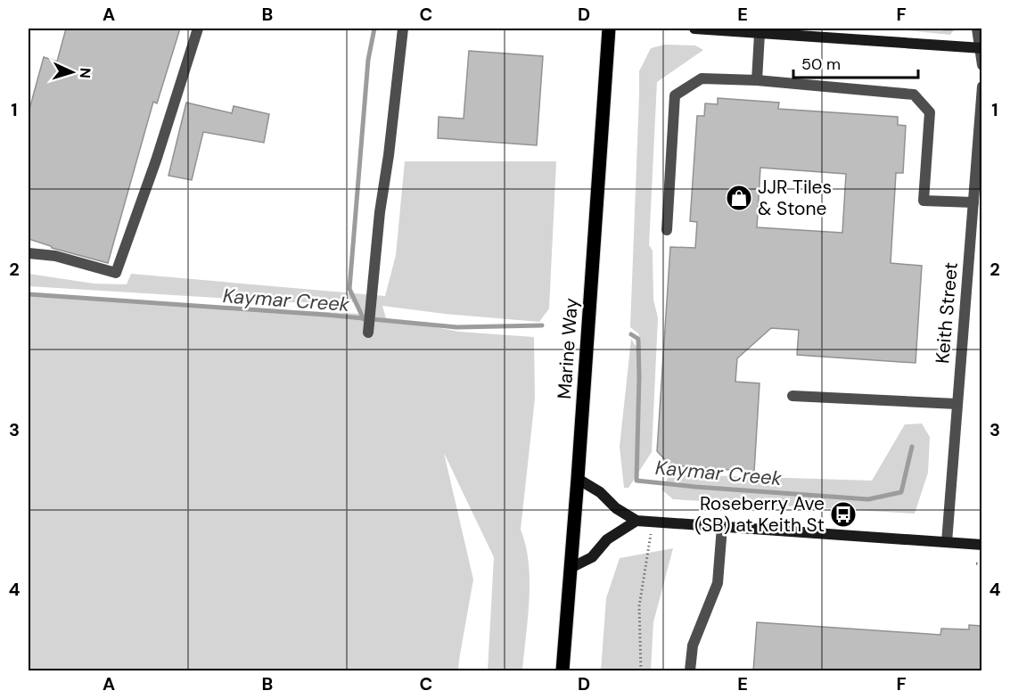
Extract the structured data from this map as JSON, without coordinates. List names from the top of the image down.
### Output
{
  "streets": {
    "main road": ["Marine Way"],
    "street": ["Keith Street"]
  },
  "water": ["Kaymar Creek"],
  "places": {
    "shop": ["JJR Tiles & Stone"],
    "bus stop": ["Roseberry Ave (SB) at Keith St"]
  },
  "scale_bar": "50 m",
  "north": "right",
  "grid": {
    "columns": [
      "A",
      "B",
      "C",
      "D",
      "E",
      "F"
    ],
    "rows": [
      "1",
      "2",
      "3",
      "4"
    ]
  }
}
